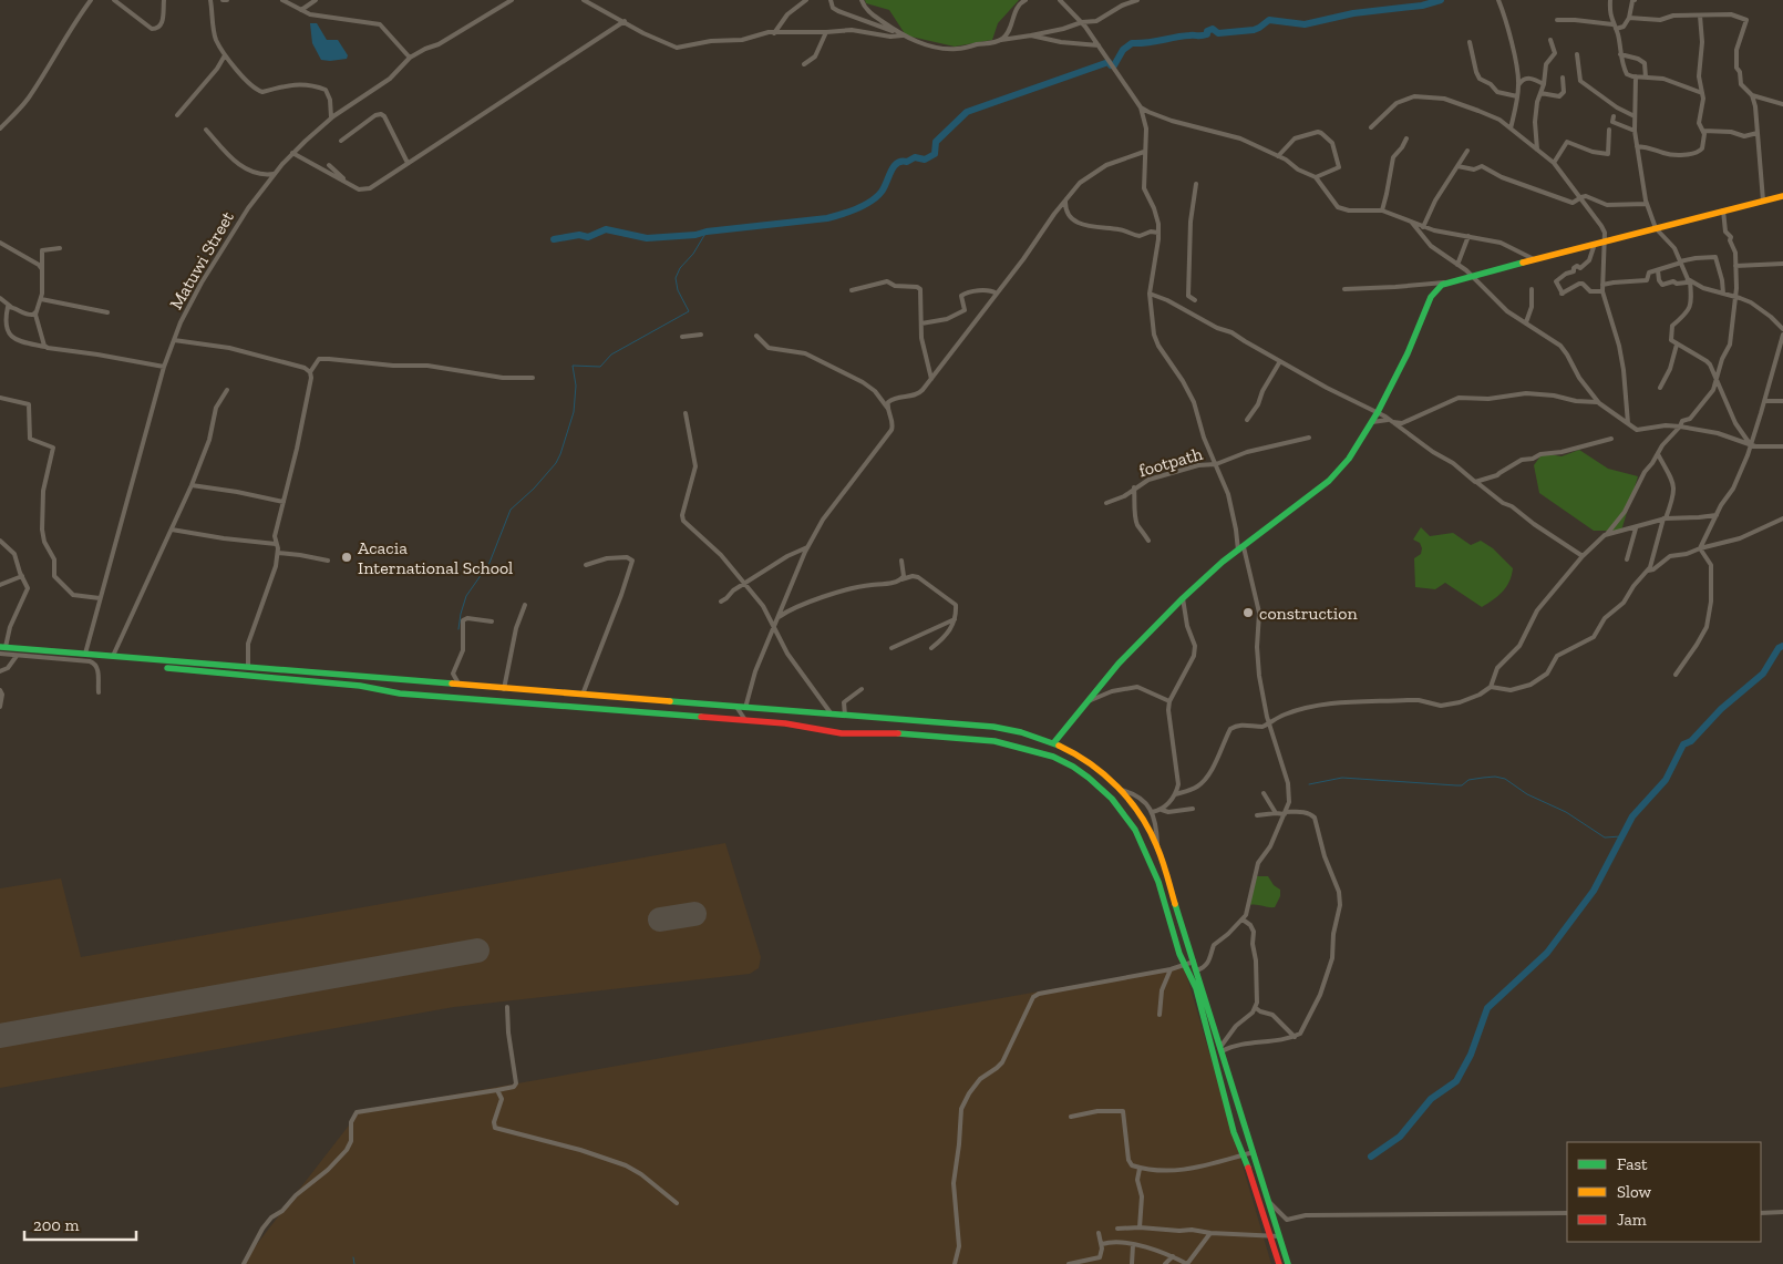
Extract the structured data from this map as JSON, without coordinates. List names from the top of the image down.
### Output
{
  "streets": {
    "street": ["Matuwi Street", "footpath"]
  },
  "places": ["Acacia International School", "construction"],
  "legend": ["Fast", "Slow", "Jam"],
  "scale_bar": "200 m"
}
